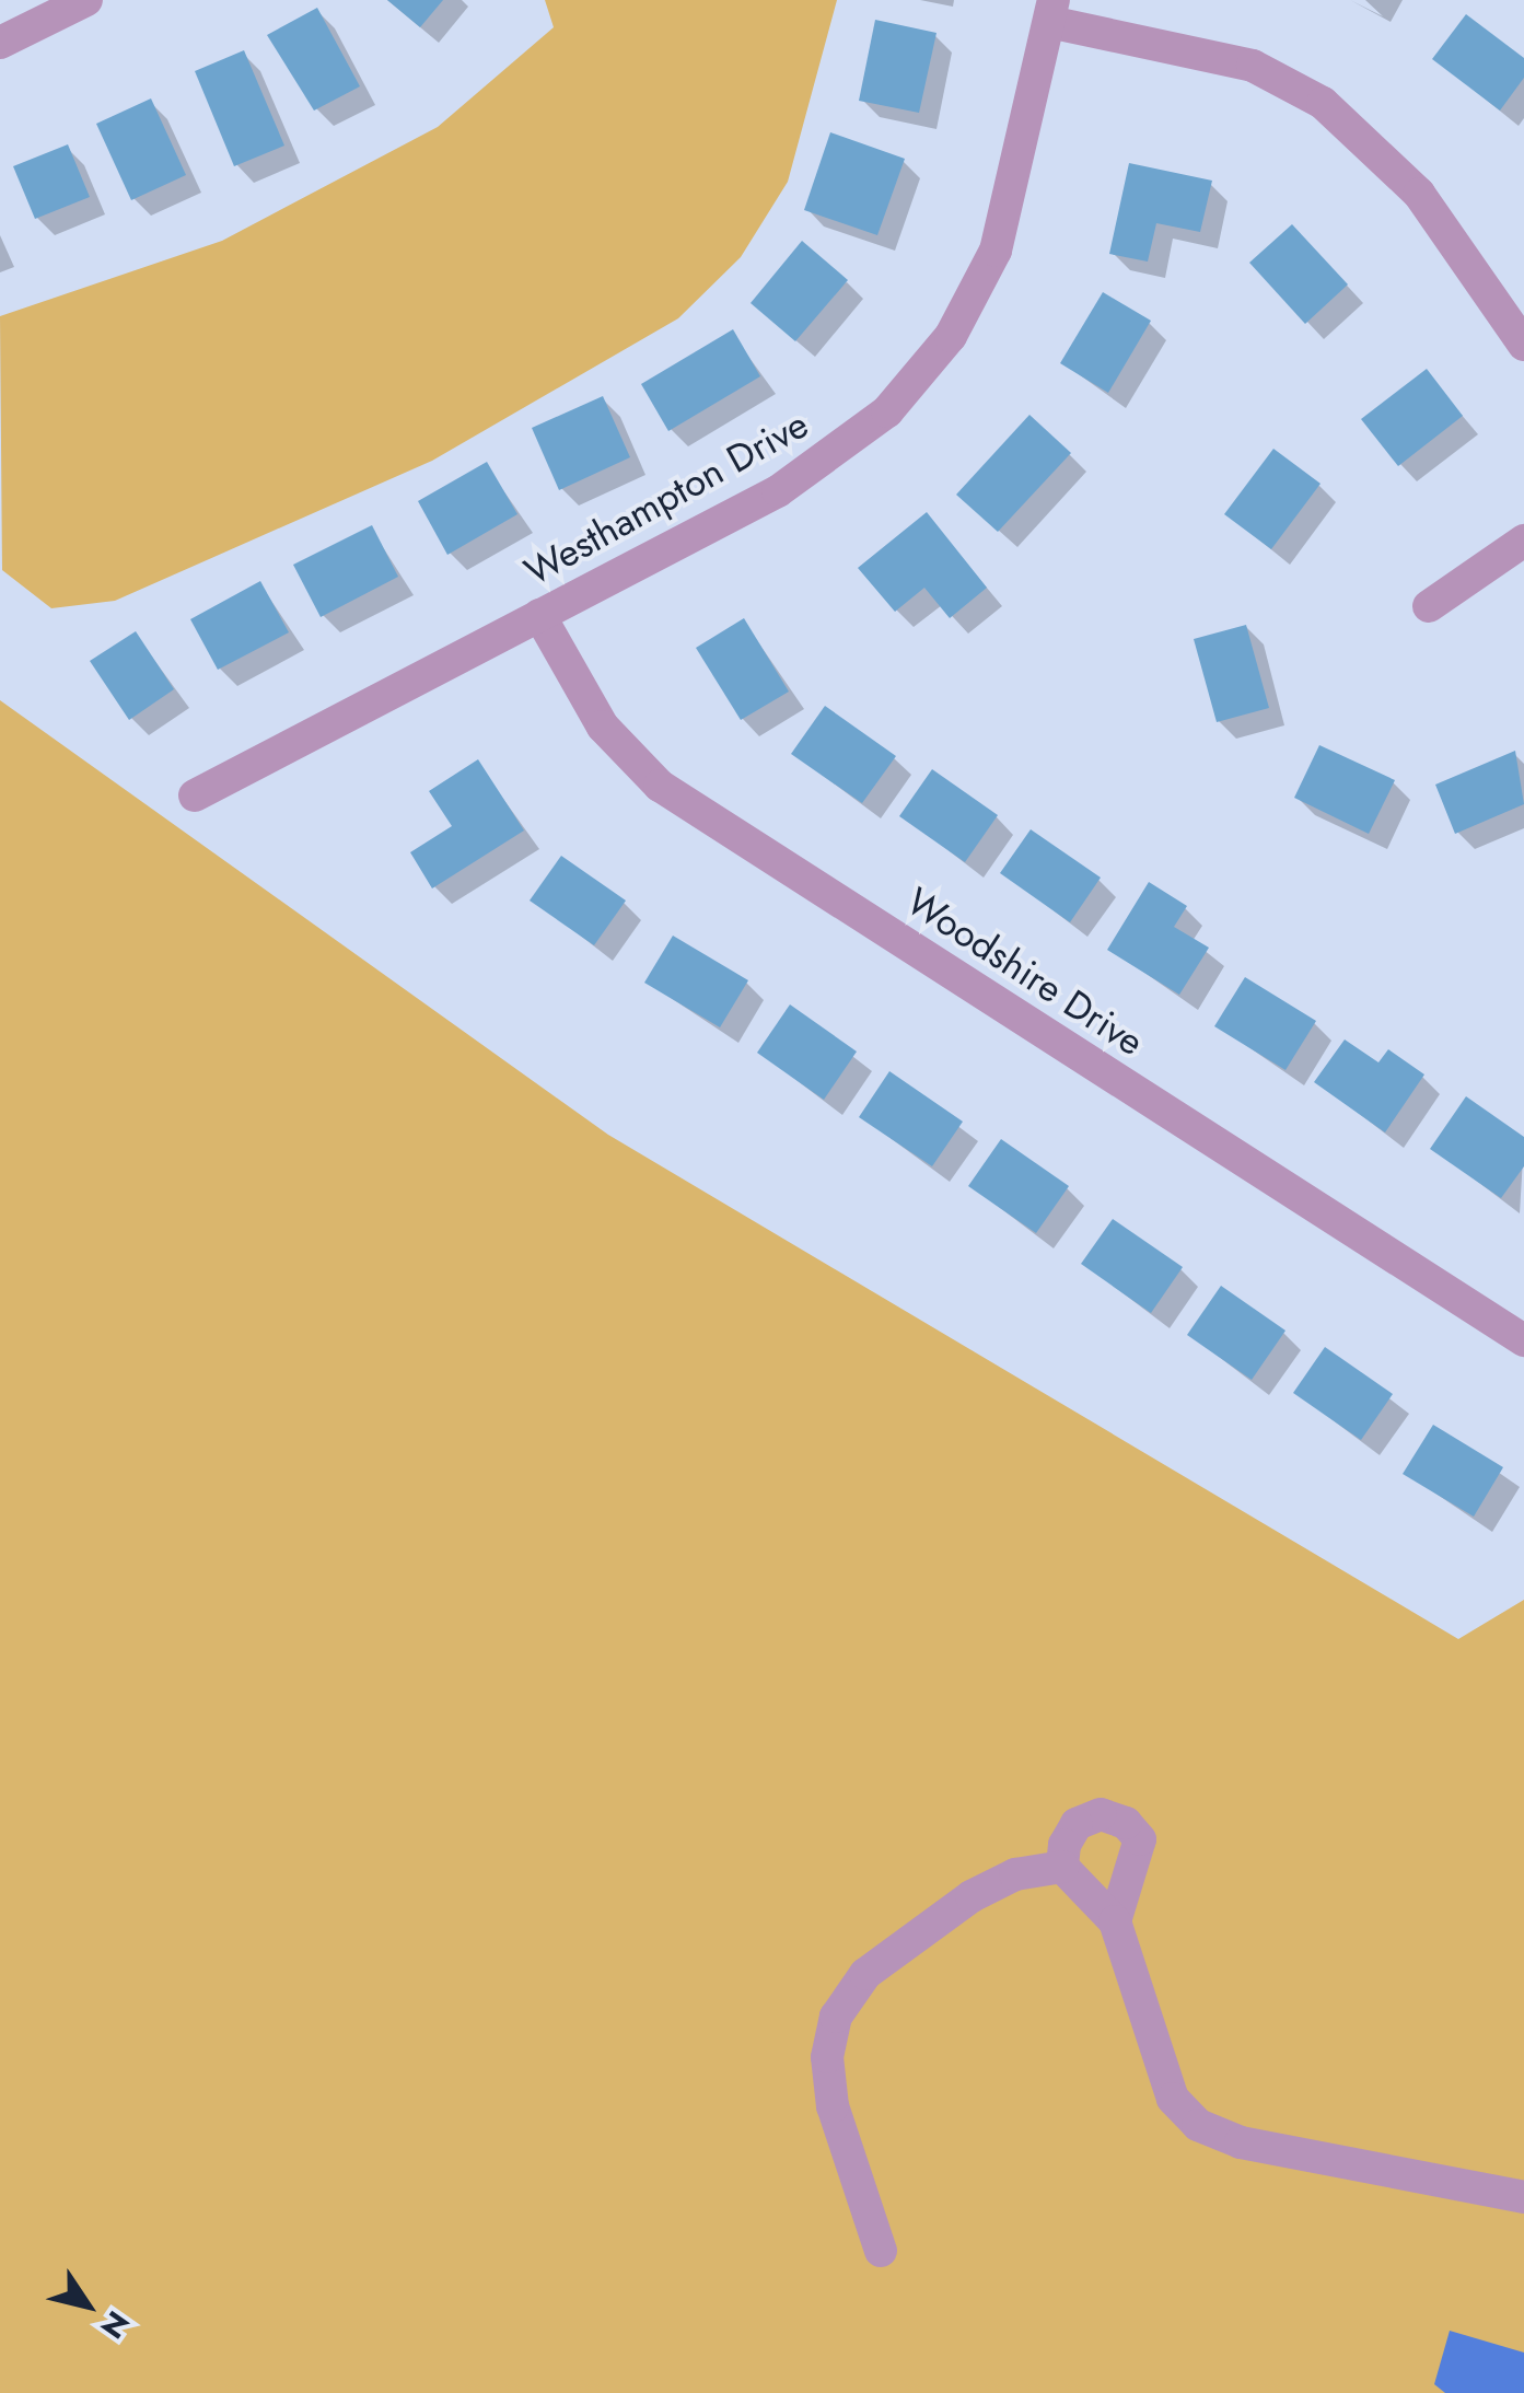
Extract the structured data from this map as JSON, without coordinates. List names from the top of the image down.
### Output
{
  "streets": {
    "street": ["Westhampton Drive", "Woodshire Drive"]
  },
  "crossings": [
    ["Westhampton Drive", "Woodshire Drive"]
  ],
  "north": "bottom right"
}
